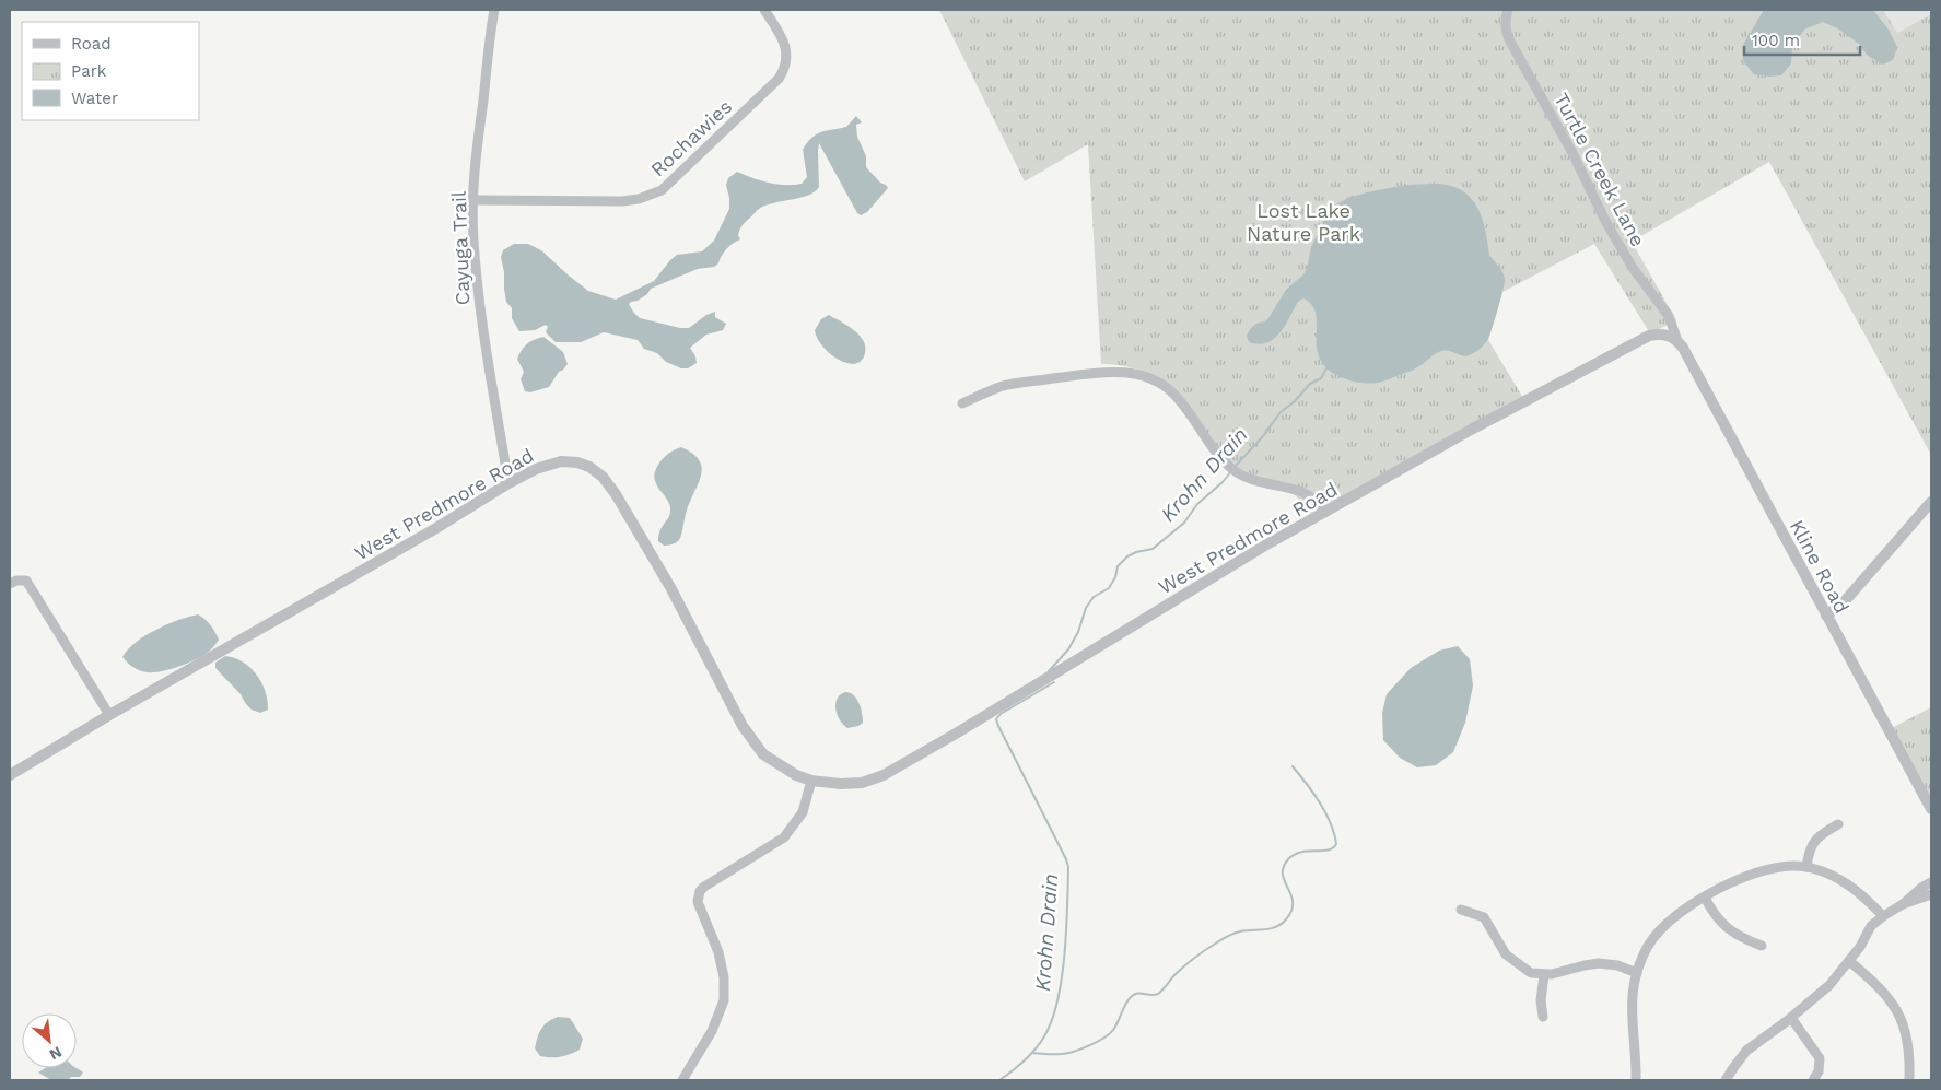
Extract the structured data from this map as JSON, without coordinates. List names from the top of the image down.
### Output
{
  "streets": {
    "street": [
      "Rochawies",
      "Turtle Creek Lane",
      "Cayuga Trail",
      "West Predmore Road",
      "Kline Road"
    ]
  },
  "crossings": [
    ["Rochawies", "Cayuga Trail"],
    ["Turtle Creek Lane", "West Predmore Road"],
    ["Turtle Creek Lane", "Kline Road"],
    ["Cayuga Trail", "West Predmore Road"],
    ["West Predmore Road", "Kline Road"]
  ],
  "water": ["Krohn Drain"],
  "parks": ["Lost Lake Nature Park"],
  "legend": ["Road", "Park", "Water"],
  "scale_bar": "100 m",
  "north": "bottom right"
}
